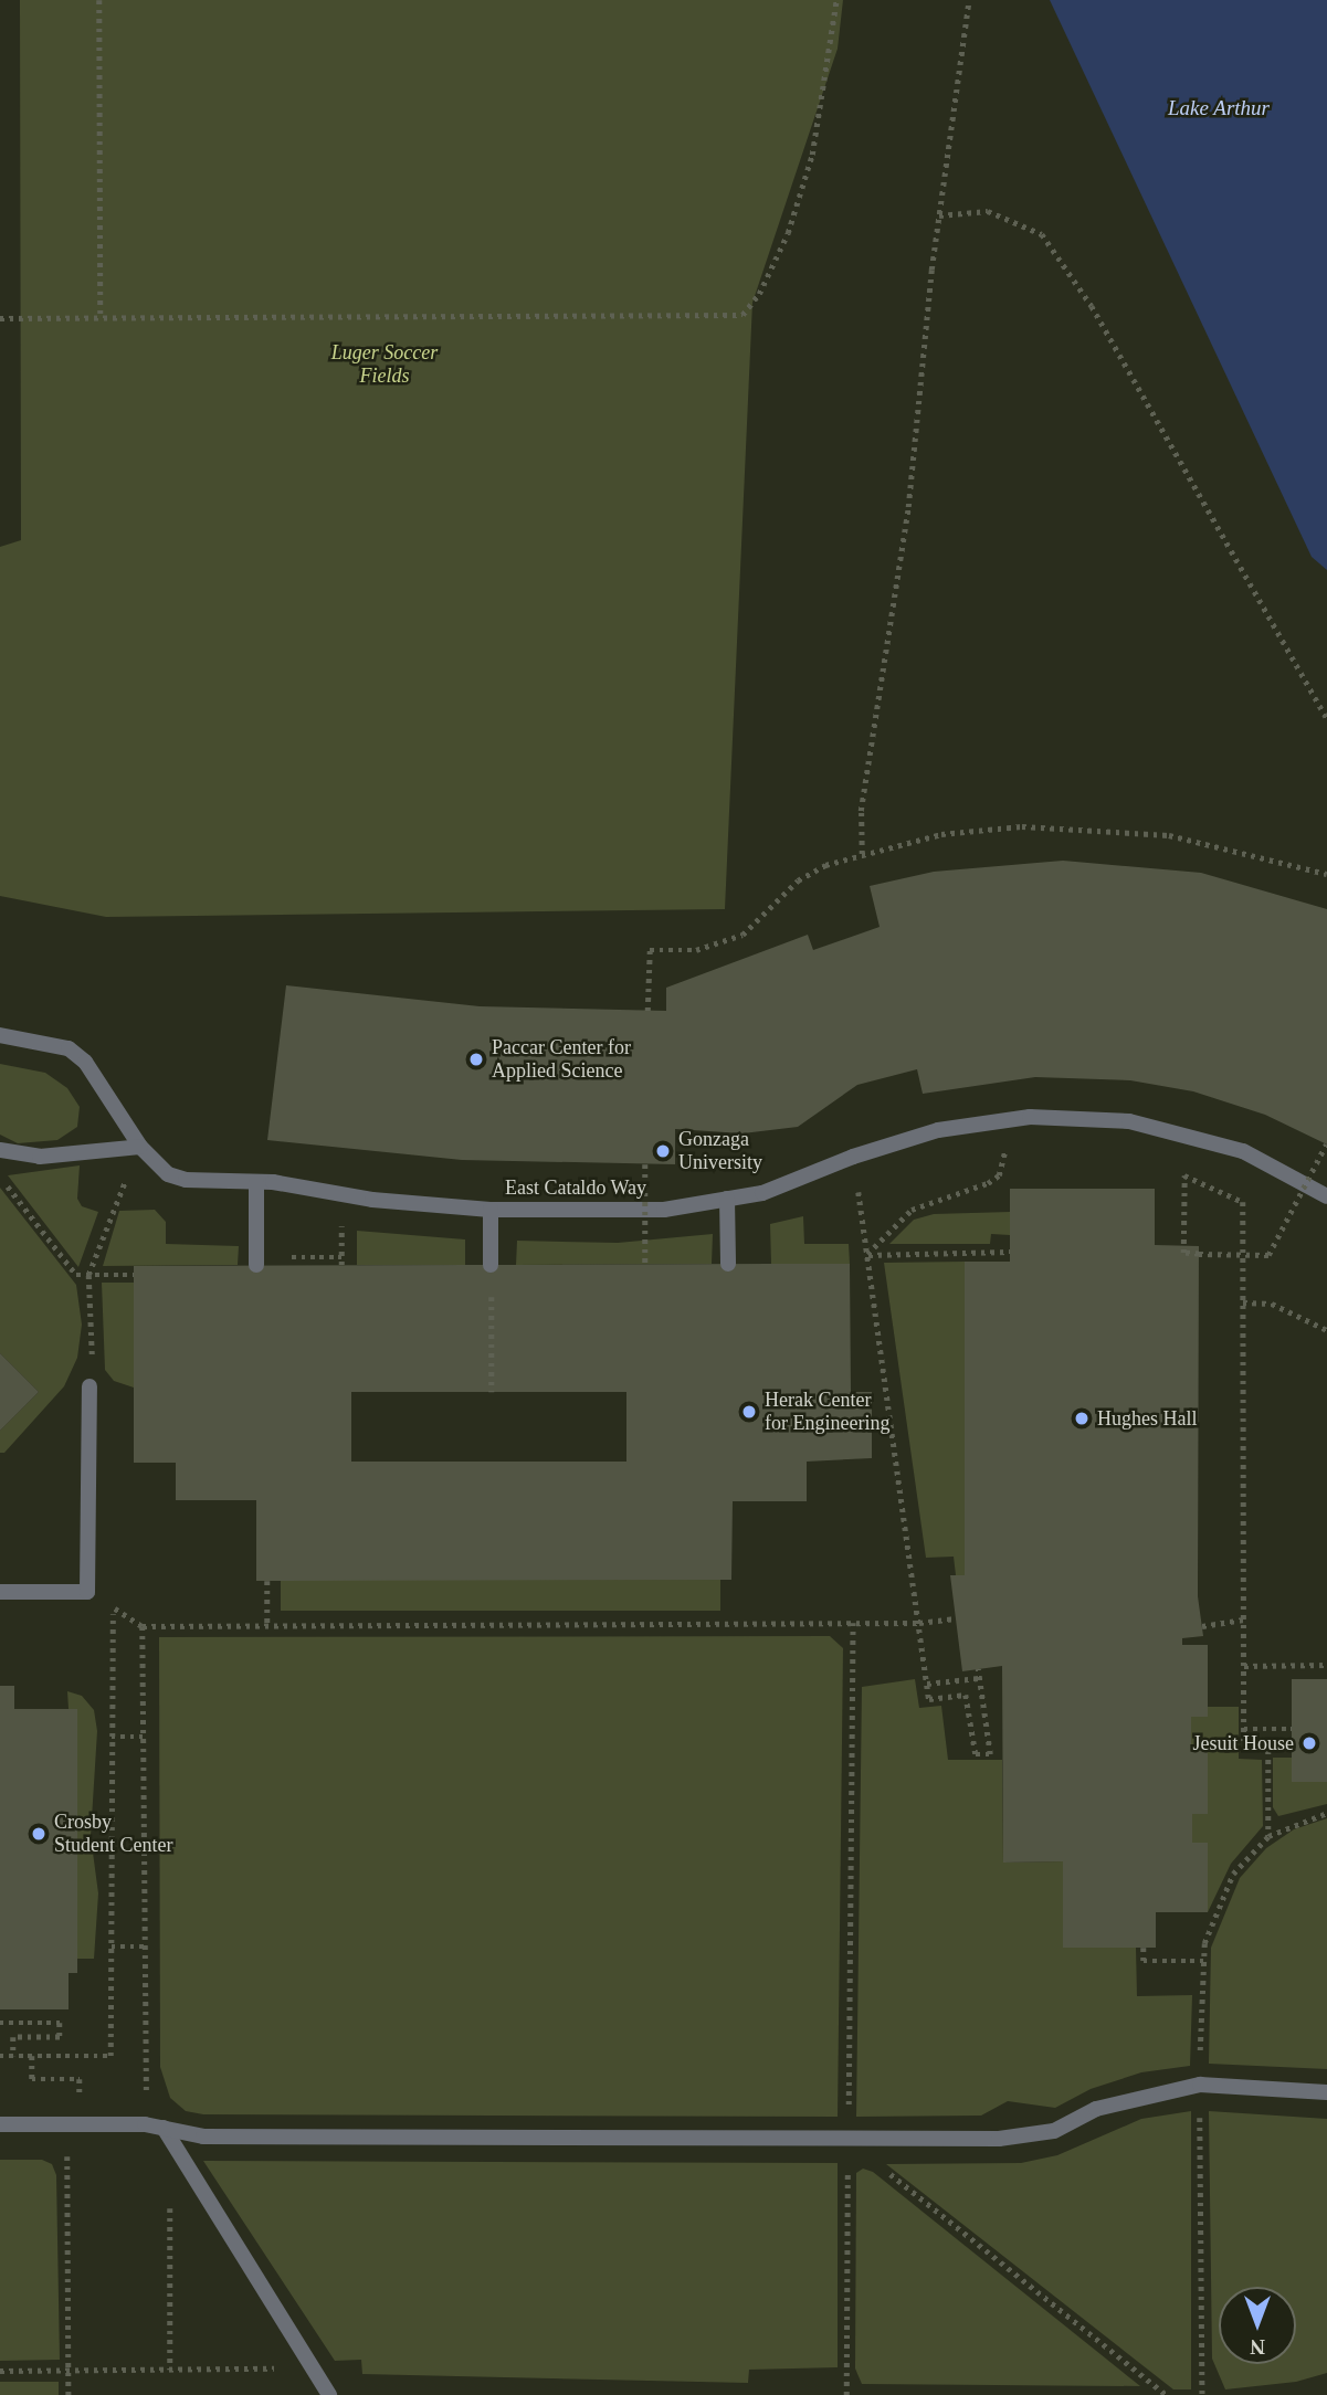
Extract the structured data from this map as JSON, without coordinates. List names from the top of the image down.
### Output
{
  "streets": {
    "street": ["East Cataldo Way"]
  },
  "water": ["Lake Arthur"],
  "parks": ["Luger Soccer Fields"],
  "places": [
    "Paccar Center for Applied Science",
    "Gonzaga University",
    "Herak Center for Engineering",
    "Hughes Hall",
    "Jesuit House",
    "Crosby Student Center"
  ],
  "north": "bottom"
}
